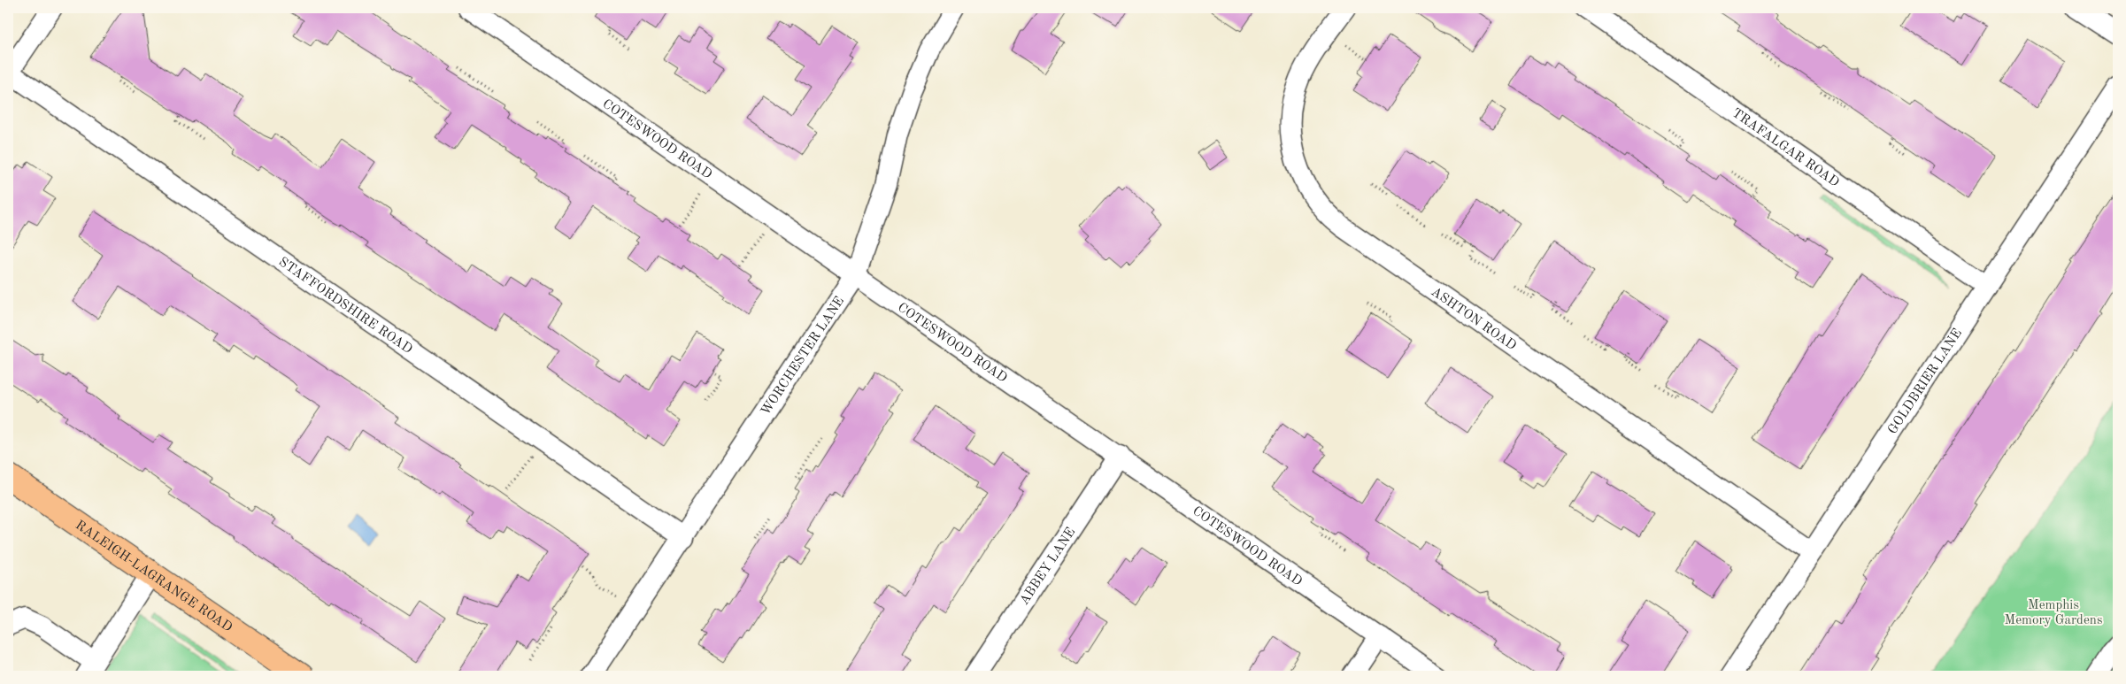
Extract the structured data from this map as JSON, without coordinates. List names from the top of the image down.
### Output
{
  "streets": {
    "main road": ["RALEIGH-LAGRANGE ROAD"],
    "street": [
      "COTESWOOD ROAD",
      "TRAFALGAR ROAD",
      "STAFFORDSHIRE ROAD",
      "ASHTON ROAD",
      "WORCHESTER LANE",
      "GOLDBRIER LANE",
      "ABBEY LANE"
    ]
  },
  "crossings": [
    ["COTESWOOD ROAD", "WORCHESTER LANE"],
    ["COTESWOOD ROAD", "ABBEY LANE"],
    ["TRAFALGAR ROAD", "GOLDBRIER LANE"],
    ["STAFFORDSHIRE ROAD", "WORCHESTER LANE"],
    ["ASHTON ROAD", "GOLDBRIER LANE"]
  ],
  "parks": ["Memphis Memory Gardens"]
}
